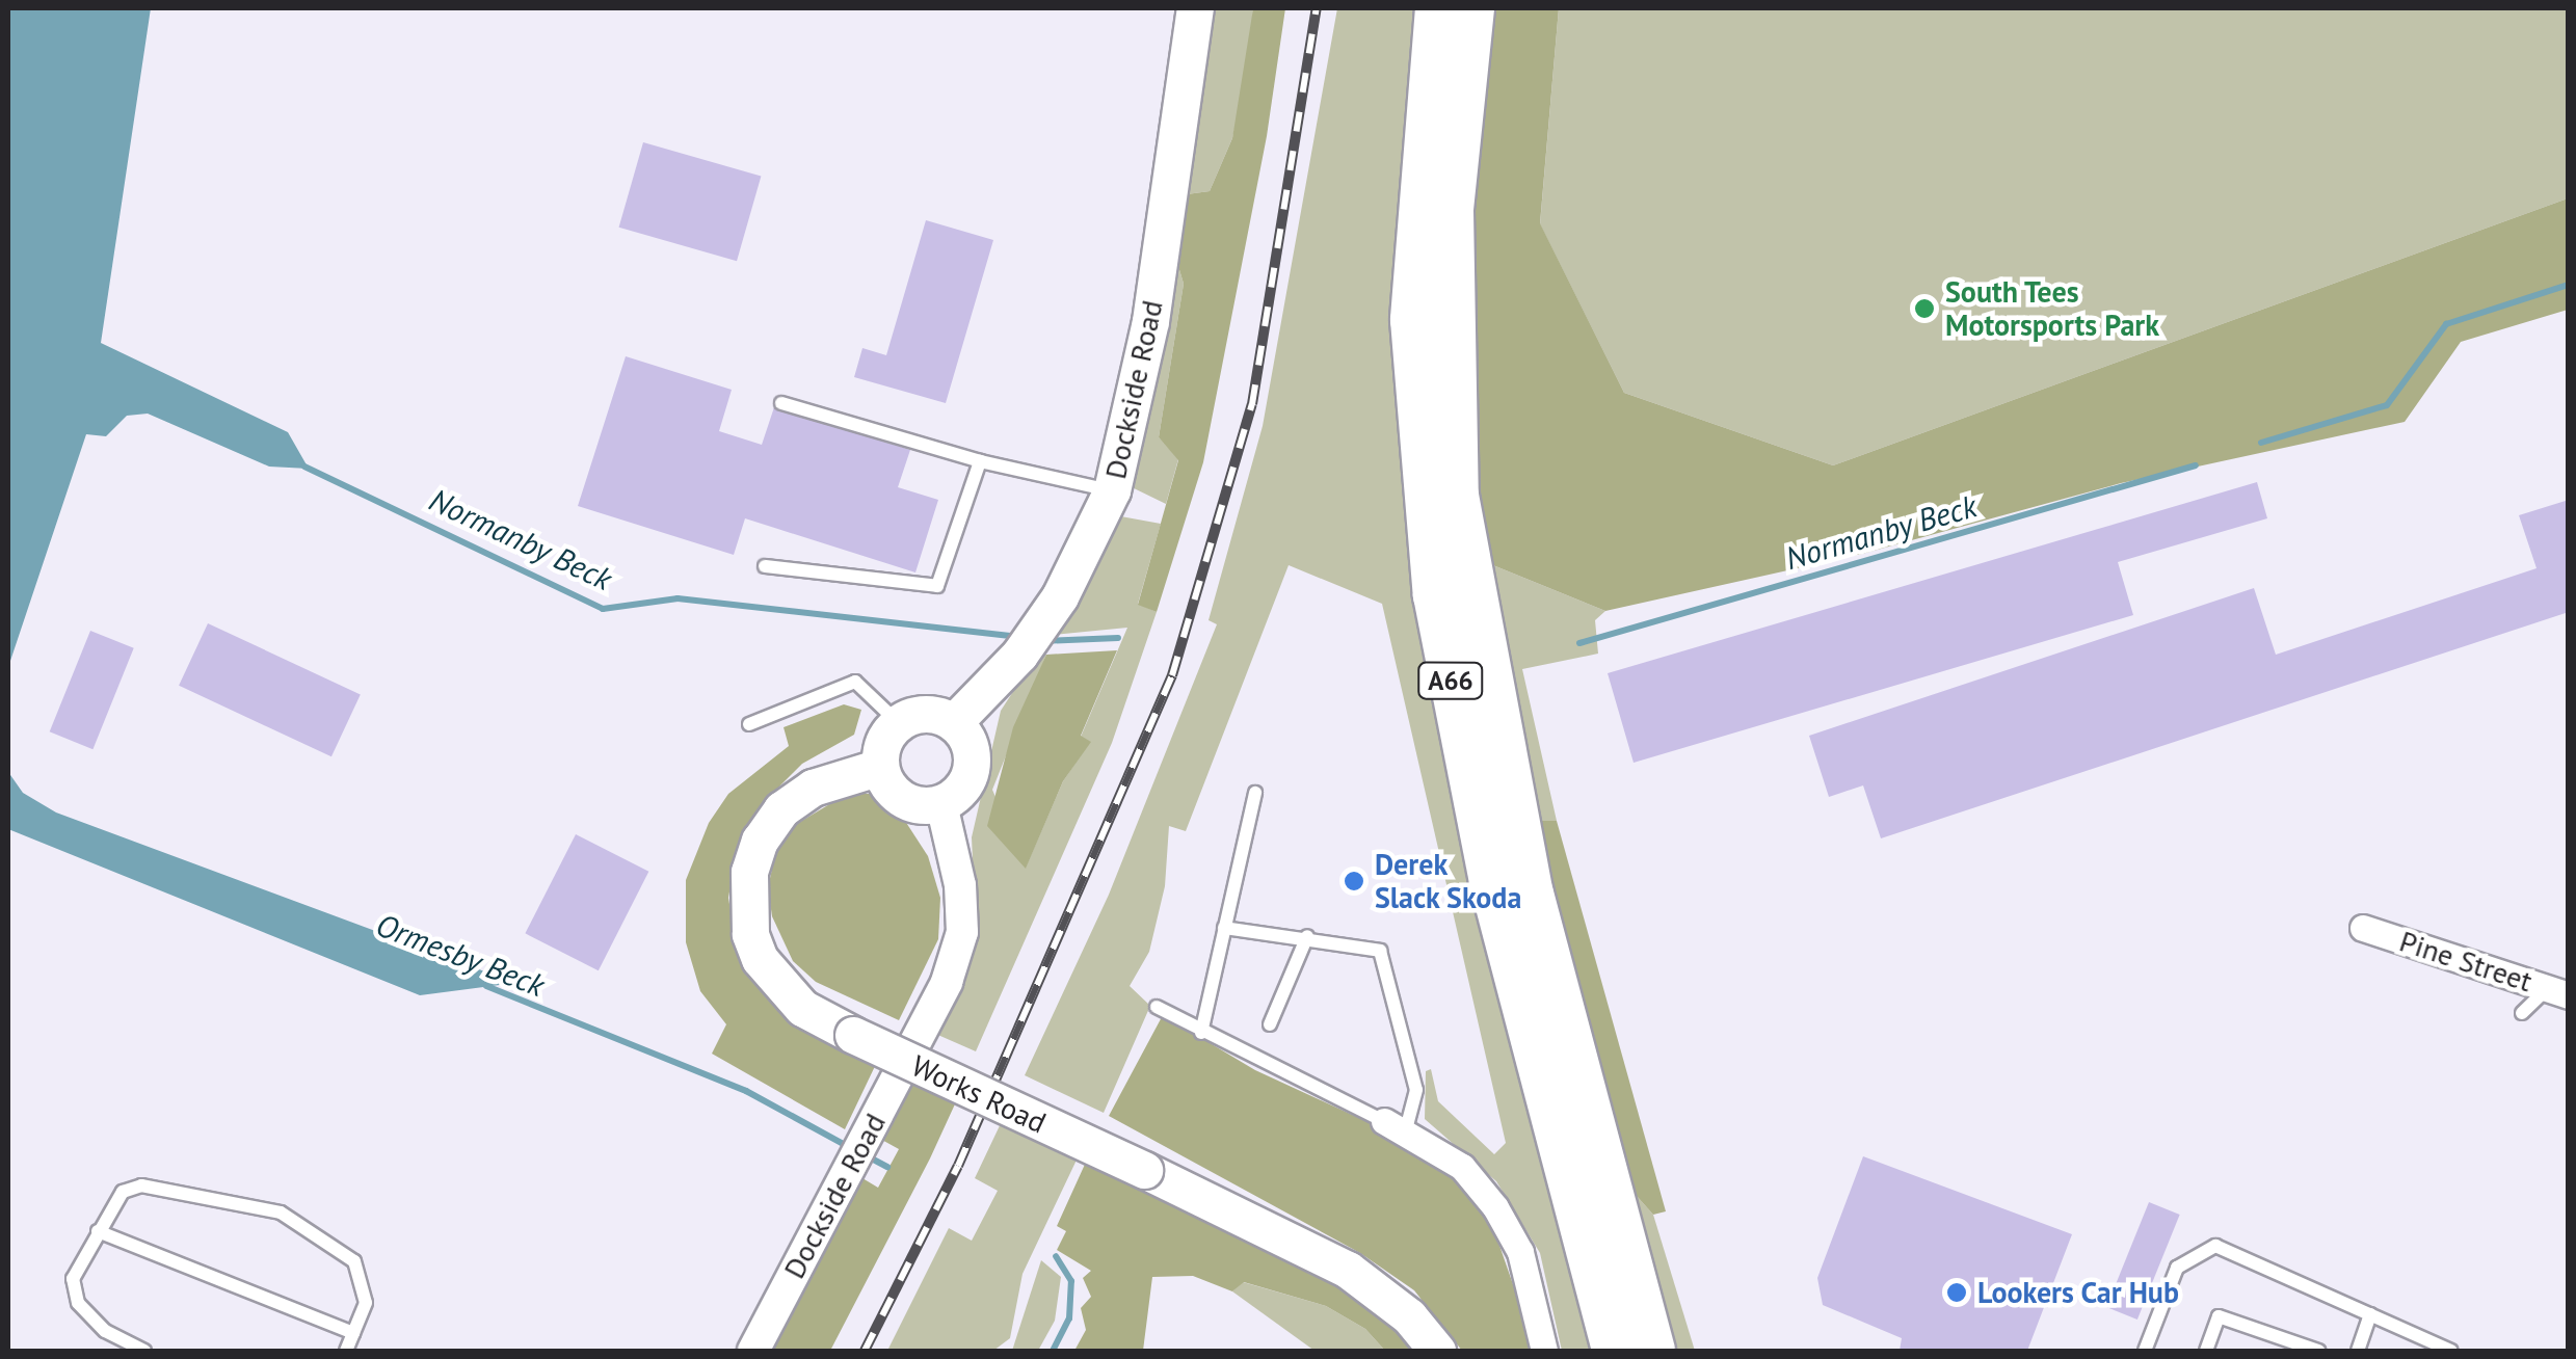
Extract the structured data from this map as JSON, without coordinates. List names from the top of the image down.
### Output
{
  "streets": {
    "highway": ["A66"],
    "main road": ["Dockside Road", "Works Road"],
    "street": ["Pine Street"]
  },
  "crossings": [
    ["Dockside Road", "Works Road"]
  ],
  "water": ["Normanby Beck", "Ormesby Beck"],
  "places": ["South Tees Motorsports Park", "Derek Slack Skoda", "Lookers Car Hub"]
}
